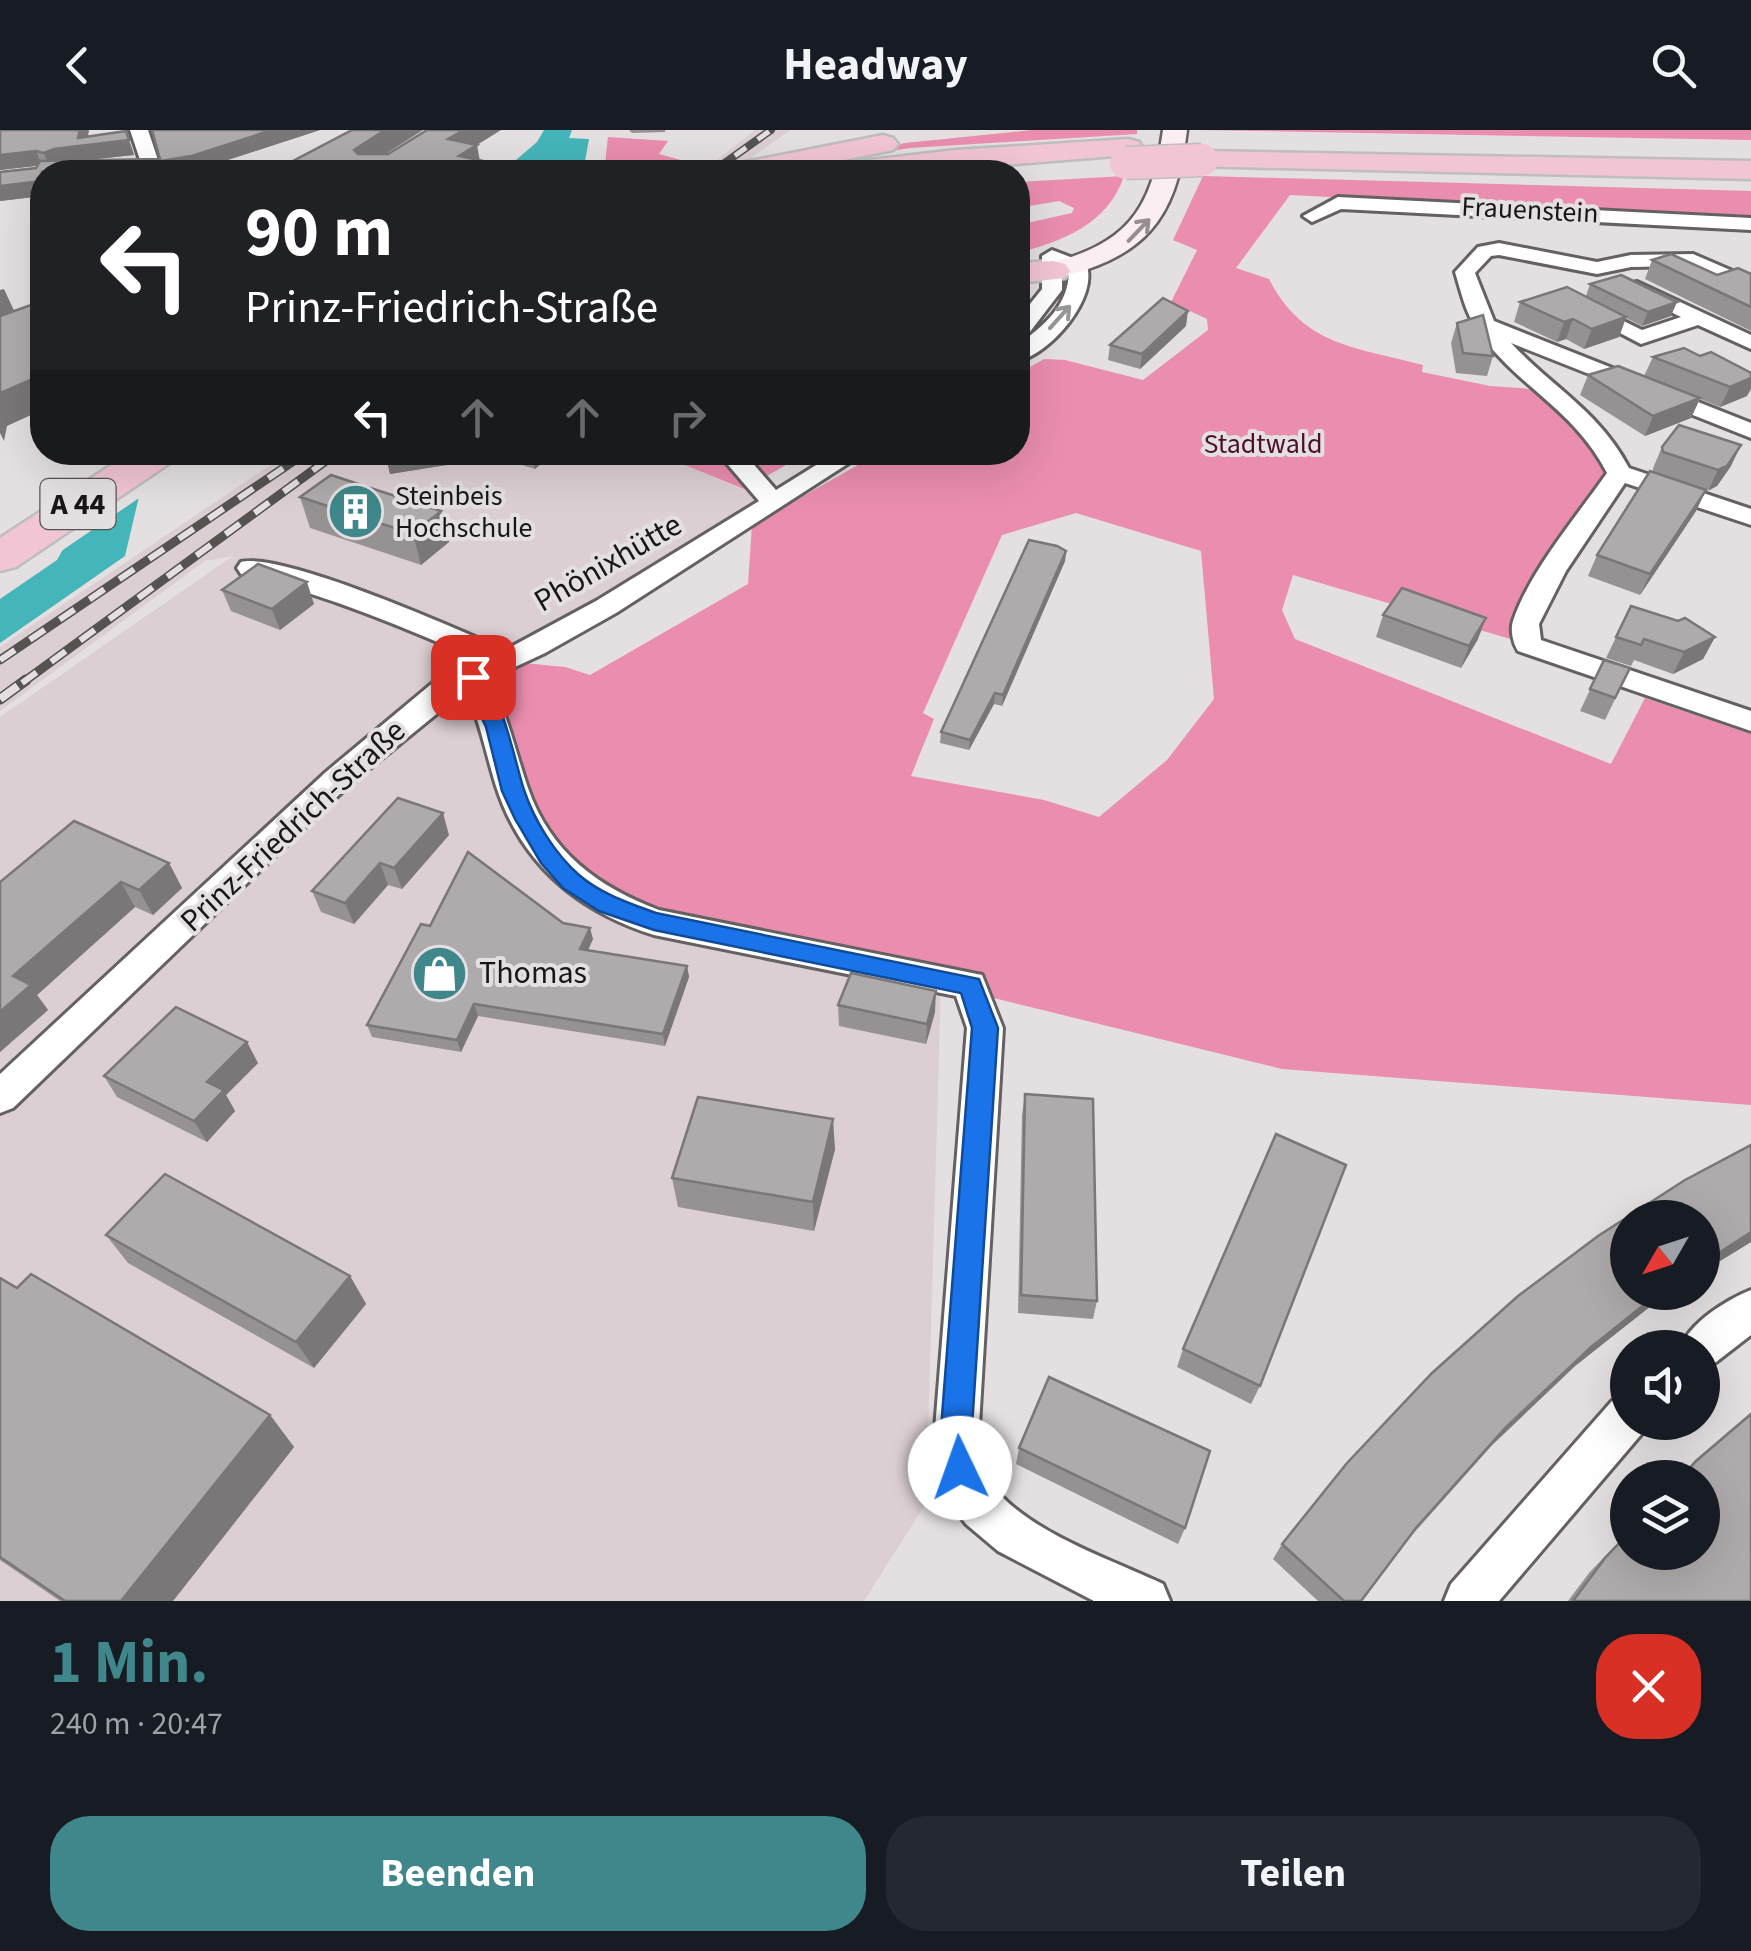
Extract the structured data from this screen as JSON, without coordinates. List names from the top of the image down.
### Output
{
  "streets": {
    "highway": ["A 44"],
    "street": ["Frauenstein", "Phönixhütte", "Prinz-Friedrich-Straße"]
  },
  "crossings": [
    ["Phönixhütte", "Prinz-Friedrich-Straße"]
  ],
  "parks": ["Stadtwald"],
  "places": {
    "building": ["Steinbeis Hochschule"],
    "shop": ["Thomas"]
  },
  "north": "bottom left",
  "page": {
    "header": "Headway",
    "turn": ["90 m", "Prinz-Friedrich-Straße"],
    "heading": ["1 Min.", "240 m · 20:47"],
    "buttons": ["Beenden", "Teilen"]
  }
}
